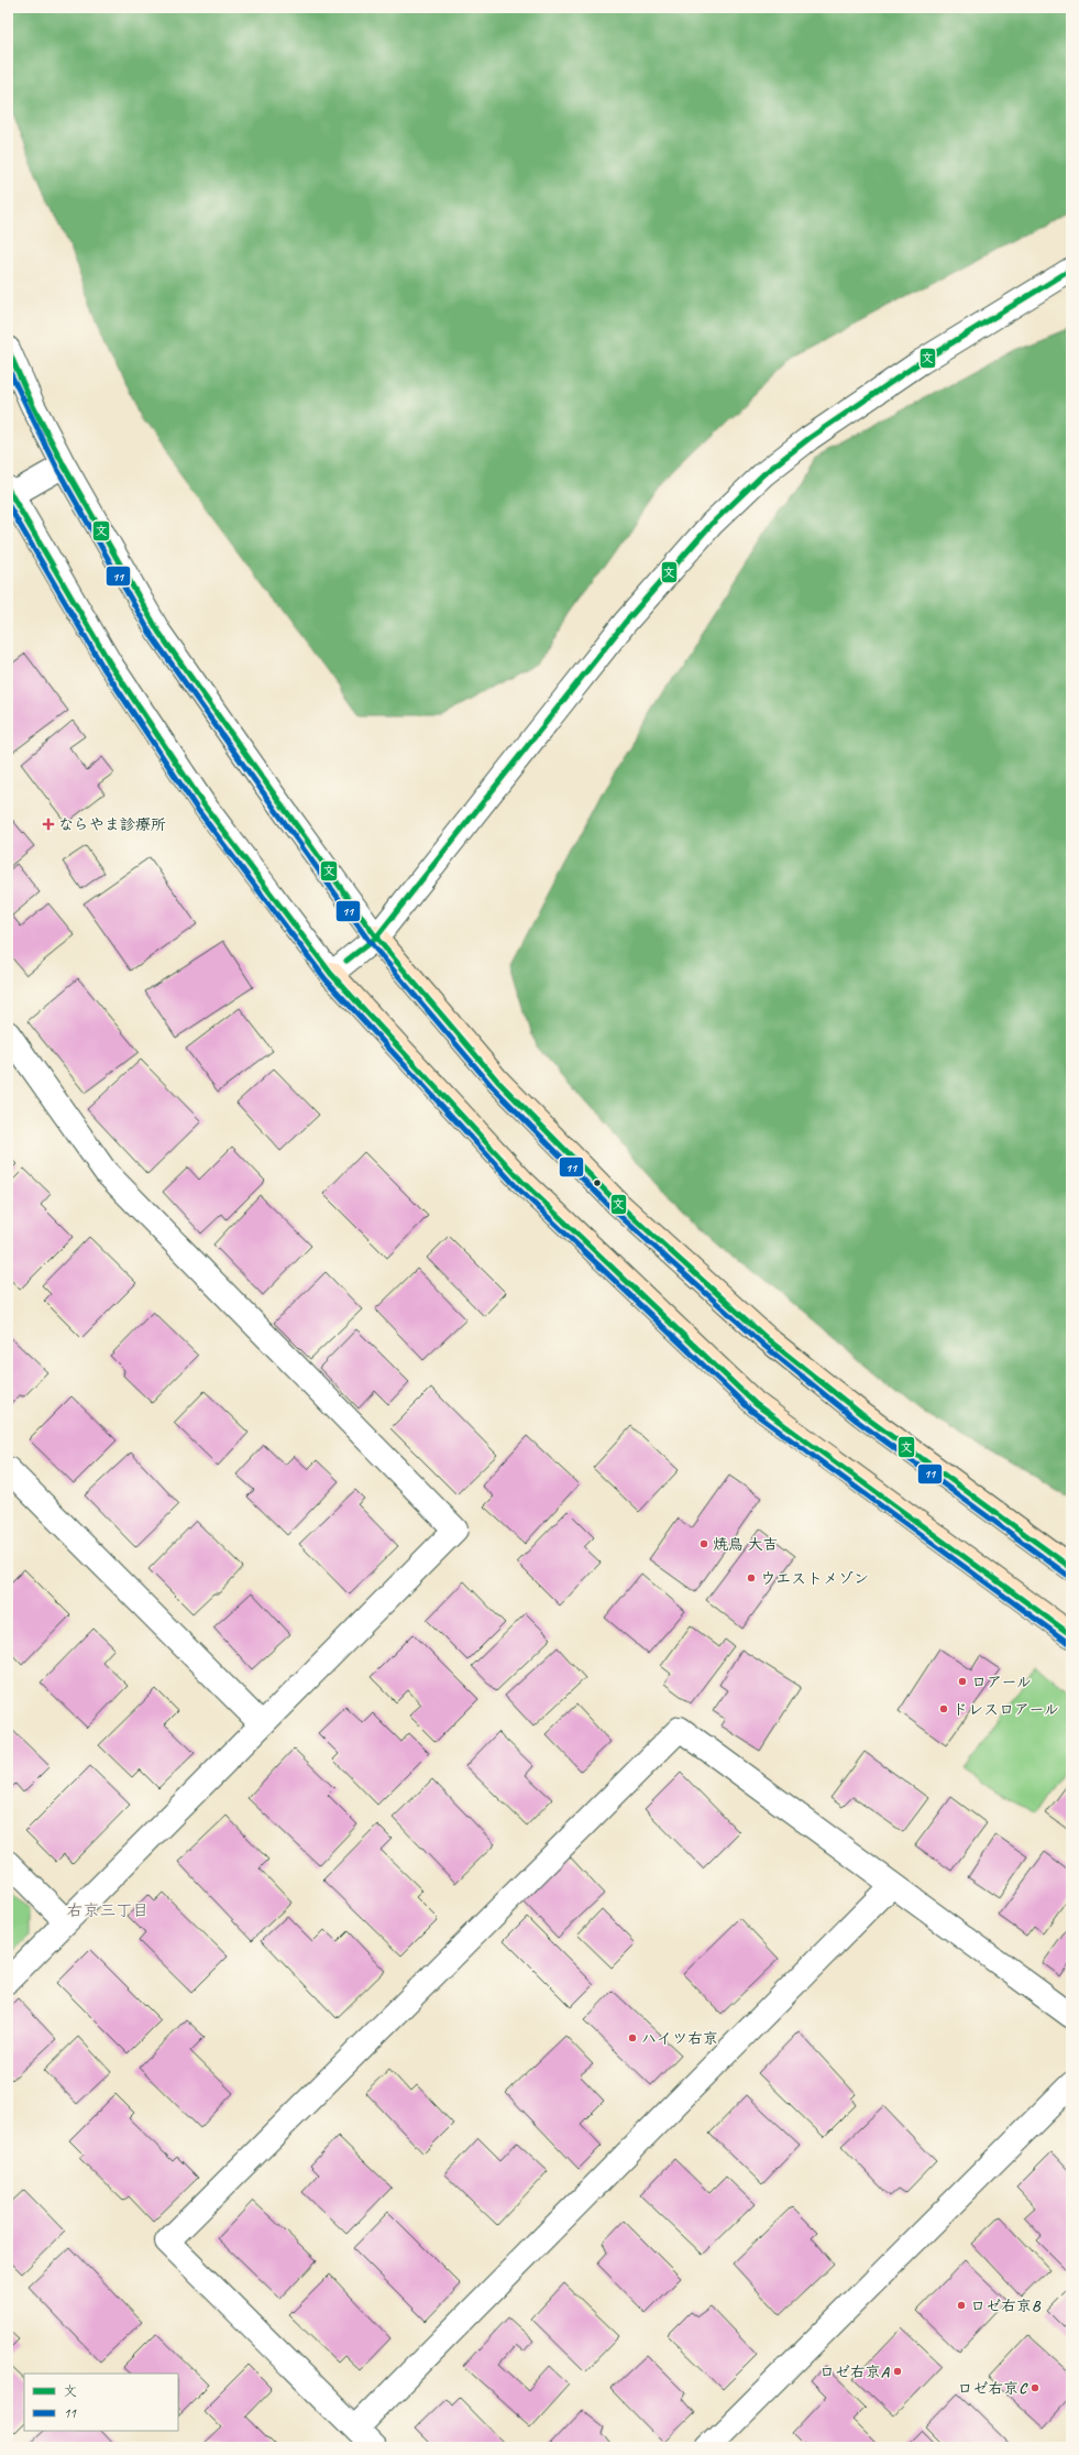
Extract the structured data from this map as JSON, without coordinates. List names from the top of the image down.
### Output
{
  "districts": ["右京三丁目"],
  "places": {
    "health": ["ならやま診療所"],
    "other": [
      "焼鳥 大吉",
      "ウエストメゾン",
      "ロアール",
      "ドレスロアール",
      "ハイツ右京",
      "ロゼ右京B",
      "ロゼ右京A",
      "ロゼ右京C"
    ]
  },
  "lines": ["transit line 文", "transit line 11"],
  "legend": ["文", "11"]
}
